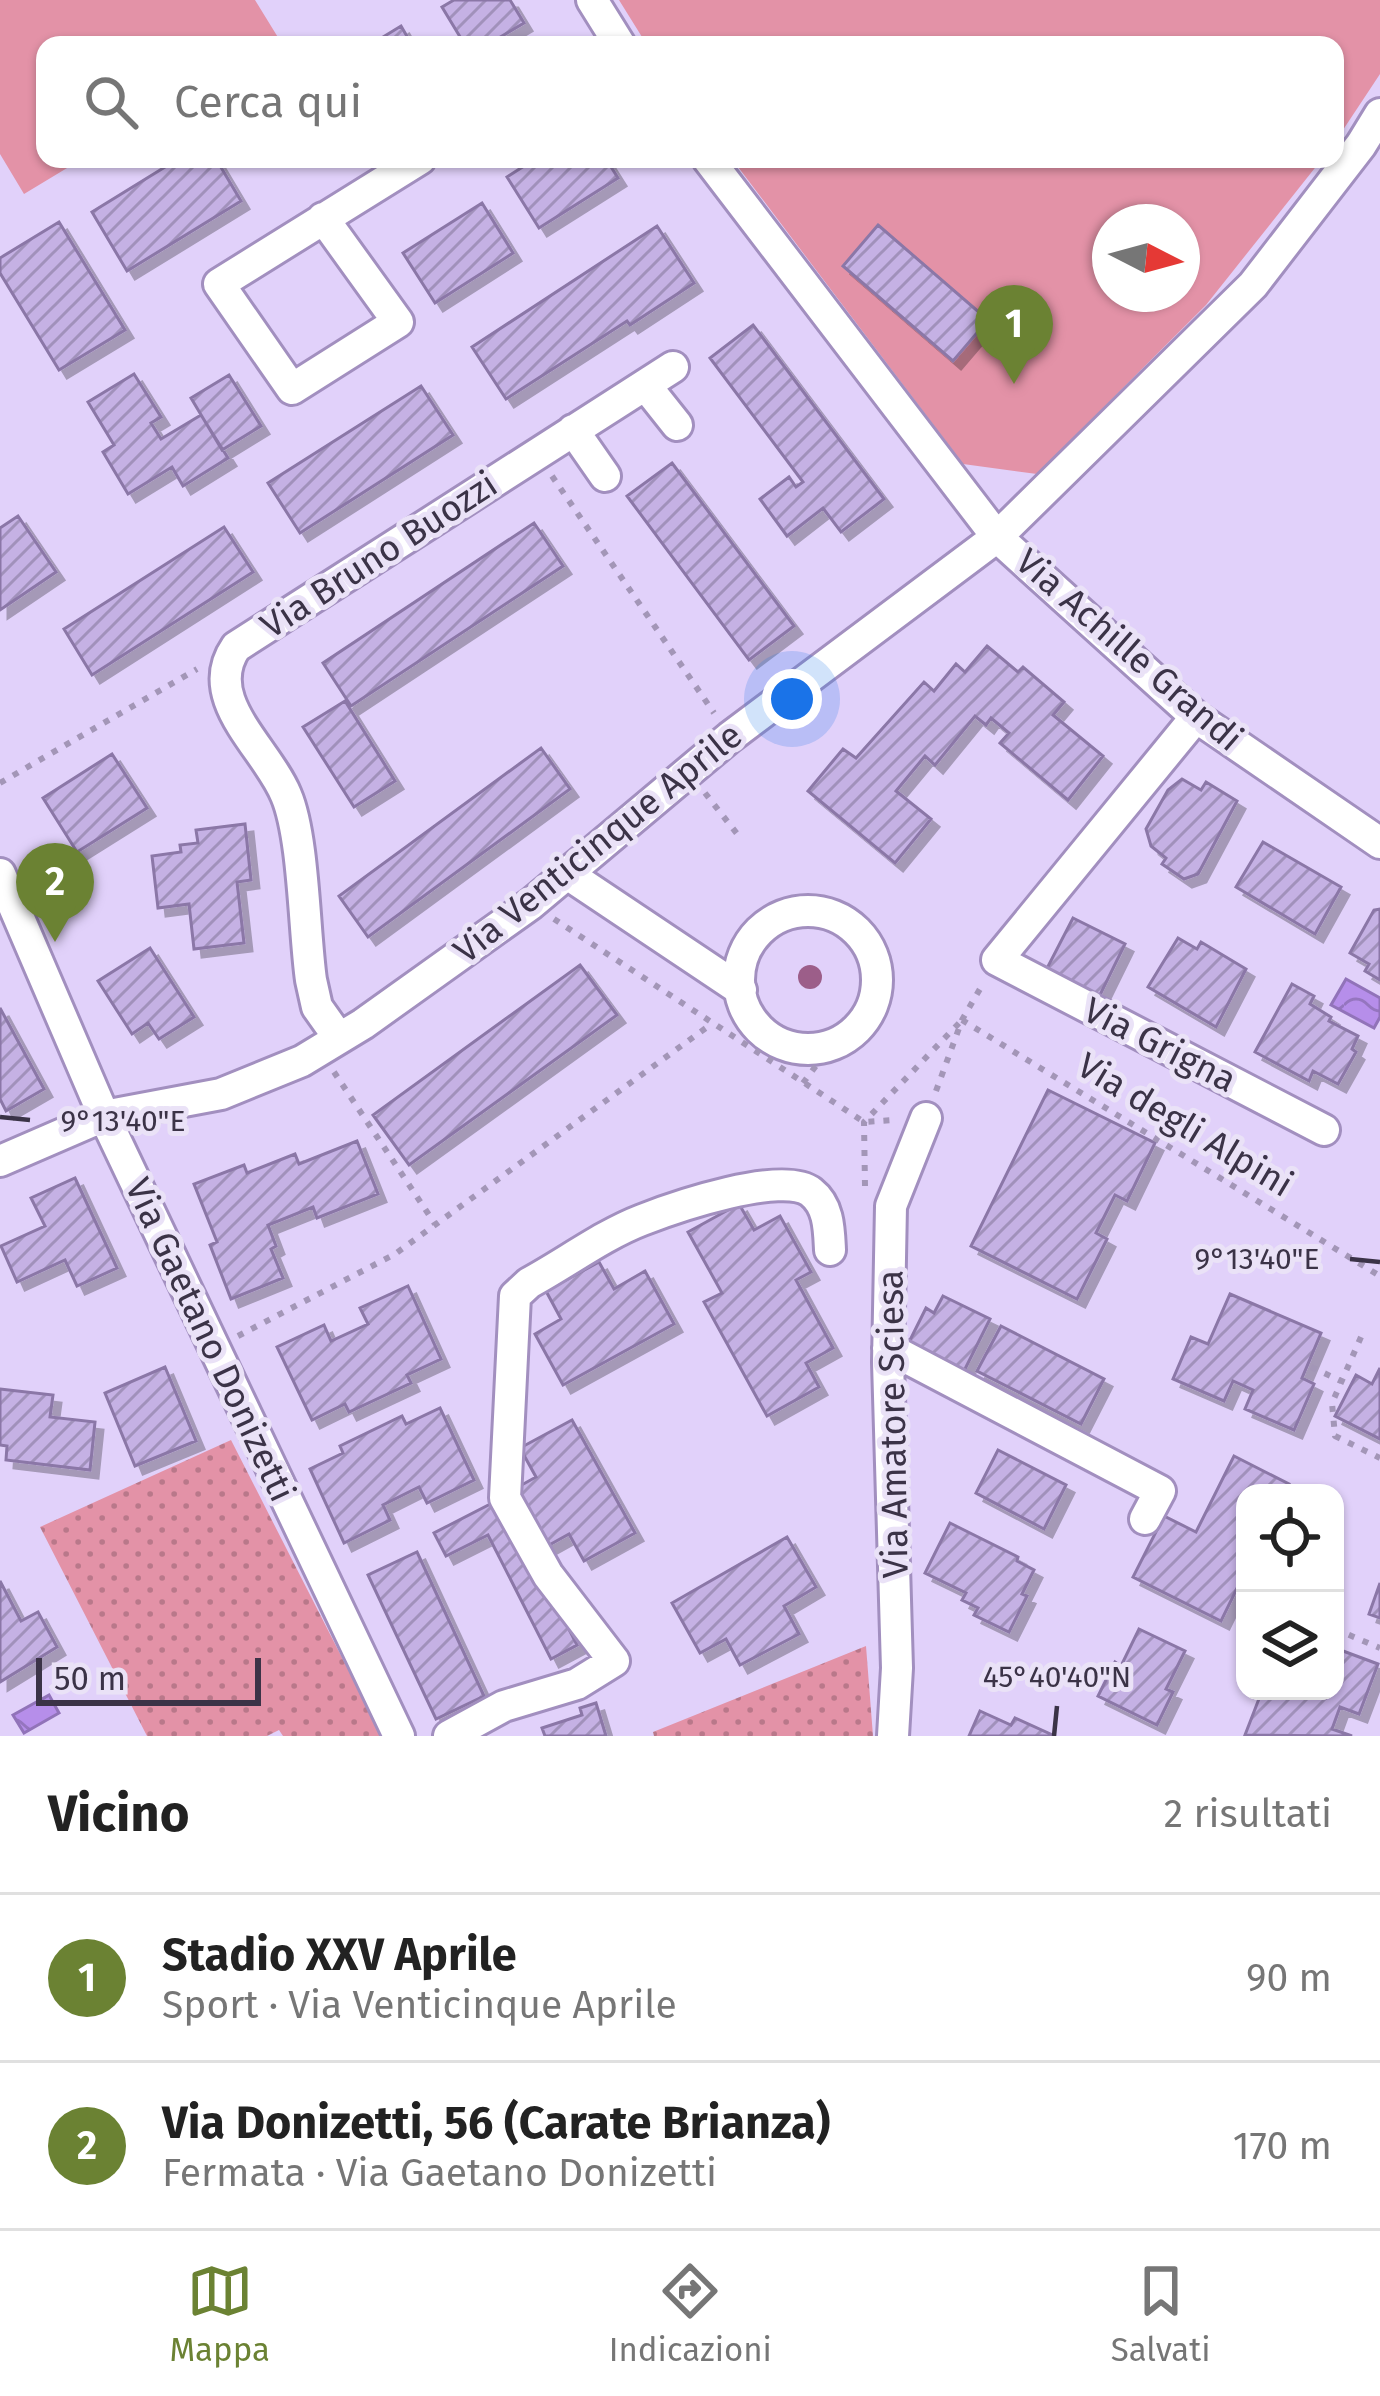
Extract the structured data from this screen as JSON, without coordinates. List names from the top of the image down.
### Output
{
  "streets": {
    "street": [
      "Via Bruno Buozzi",
      "Via Achille Grandi",
      "Via Venticinque Aprile",
      "Via Grigna",
      "Via Gaetano Donizetti",
      "Via Amatore Sciesa"
    ],
    "path": ["Via degli Alpini"]
  },
  "crossings": [
    ["Via Bruno Buozzi", "Via Venticinque Aprile"],
    ["Via Achille Grandi", "Via Venticinque Aprile"],
    ["Via Venticinque Aprile", "Via Gaetano Donizetti"]
  ],
  "scale_bar": "50 m",
  "north": "right",
  "page": {
    "search": "Cerca qui",
    "pins": ["1", "2"],
    "scale": "50 m",
    "heading": ["Vicino", "2 risultati"],
    "list": [
      {
        "mark": "1",
        "name": "Stadio XXV Aprile",
        "note": "Sport · Via Venticinque Aprile",
        "value": "90 m"
      },
      {
        "mark": "2",
        "name": "Via Donizetti, 56 (Carate Brianza)",
        "note": "Fermata · Via Gaetano Donizetti",
        "value": "170 m"
      }
    ],
    "nav": ["Mappa", "Indicazioni", "Salvati"]
  },
  "coordinates": ["9°13'40\"E", "45°40'40\"N"]
}
